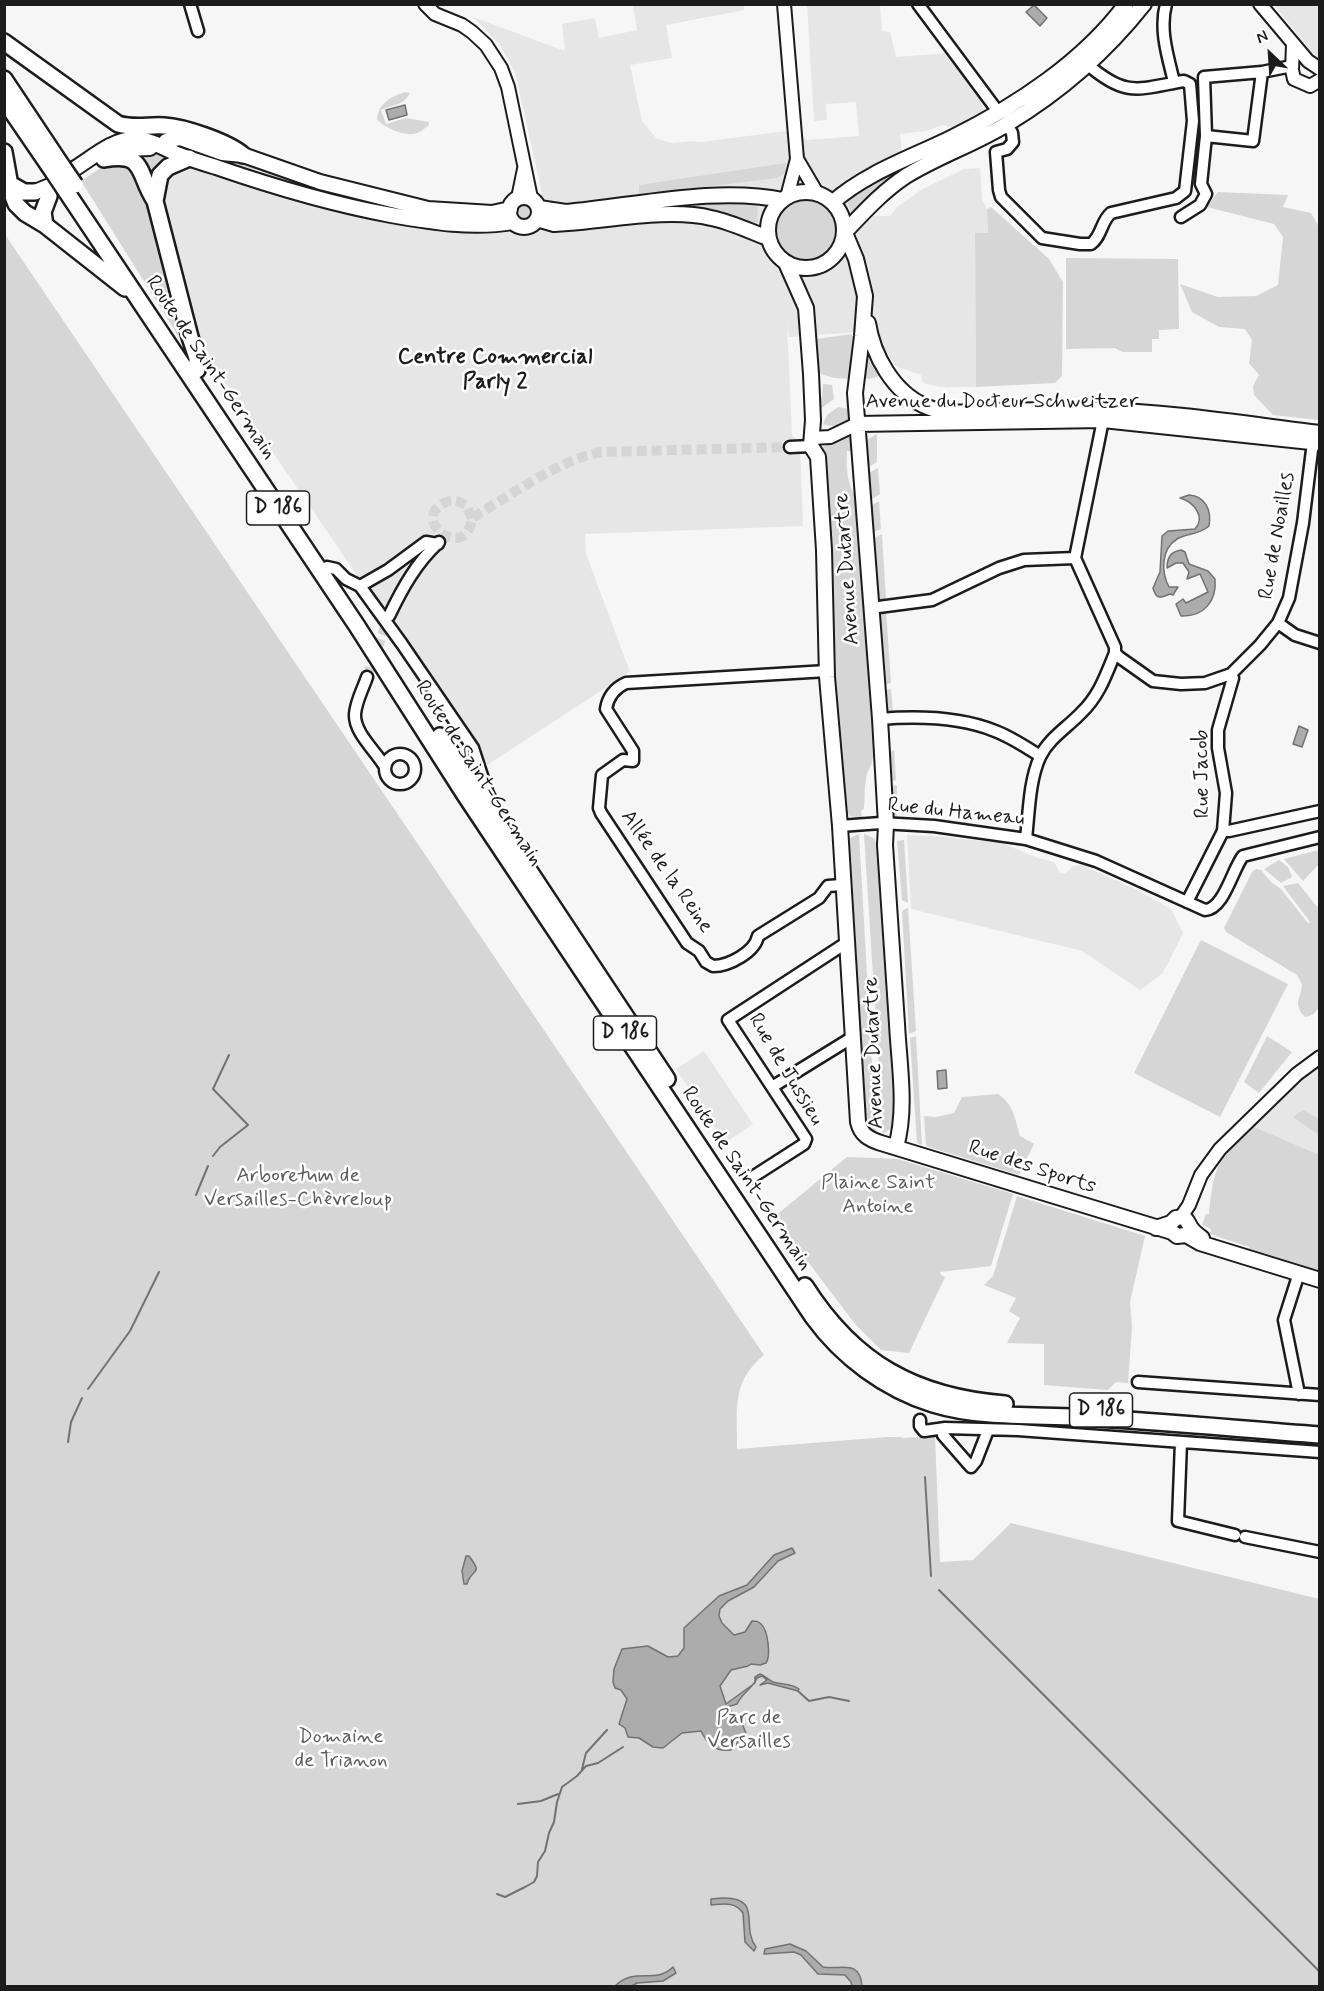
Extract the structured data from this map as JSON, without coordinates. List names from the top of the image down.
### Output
{
  "streets": {
    "main road": [
      "Route de Saint-Germain",
      "Avenue du Docteur Schweitzer",
      "D 186",
      "Avenue Dutartre",
      "Rue des Sports"
    ],
    "street": [
      "Rue de Noailles",
      "Rue Jacob",
      "Rue du Hameau",
      "Allée de la Reine",
      "Rue de Jussieu"
    ]
  },
  "crossings": [
    ["Avenue du Docteur Schweitzer", "Rue de Noailles"],
    ["Avenue du Docteur Schweitzer", "Avenue Dutartre"],
    ["Rue de Noailles", "Rue Jacob"],
    ["Avenue Dutartre", "Rue du Hameau"],
    ["Avenue Dutartre", "Allée de la Reine"],
    ["Avenue Dutartre", "Rue de Jussieu"],
    ["Avenue Dutartre", "Rue des Sports"],
    ["Rue Jacob", "Rue du Hameau"]
  ],
  "districts": ["Centre Commercial Parly 2"],
  "parks": [
    "Arboretum de Versailles-Chèvreloup",
    "Plaine Saint Antoine",
    "Parc de Versailles",
    "Domaine de Trianon"
  ],
  "north": "top left"
}
